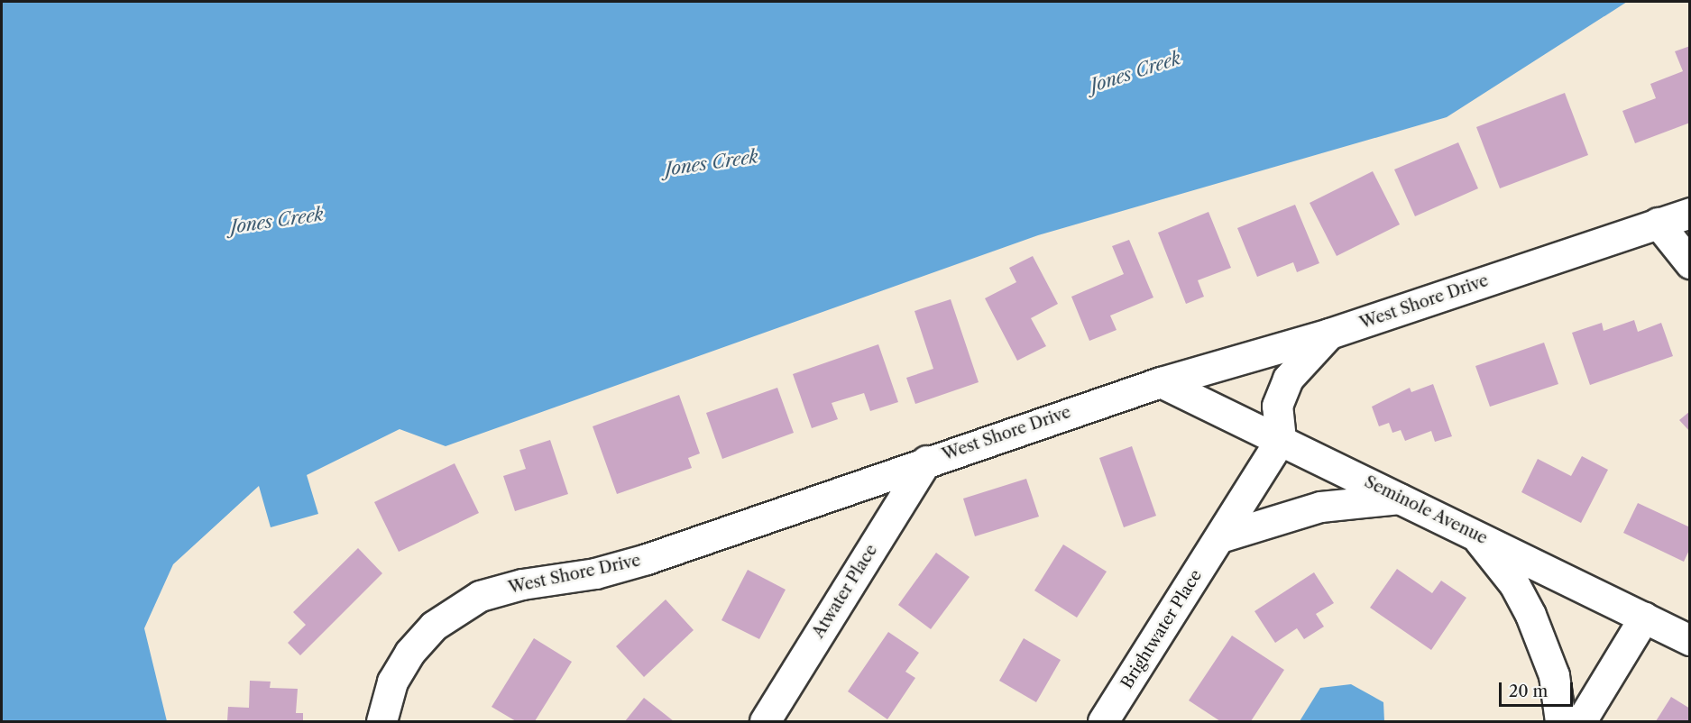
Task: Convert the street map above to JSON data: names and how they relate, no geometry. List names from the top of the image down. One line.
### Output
{"streets":{"street":["West Shore Drive","Seminole Avenue","Atwater Place","Brightwater Place"]},"crossings":[["West Shore Drive","Seminole Avenue"],["West Shore Drive","Atwater Place"],["Seminole Avenue","Brightwater Place"]],"water":["Jones Creek"],"scale_bar":"20 m"}
